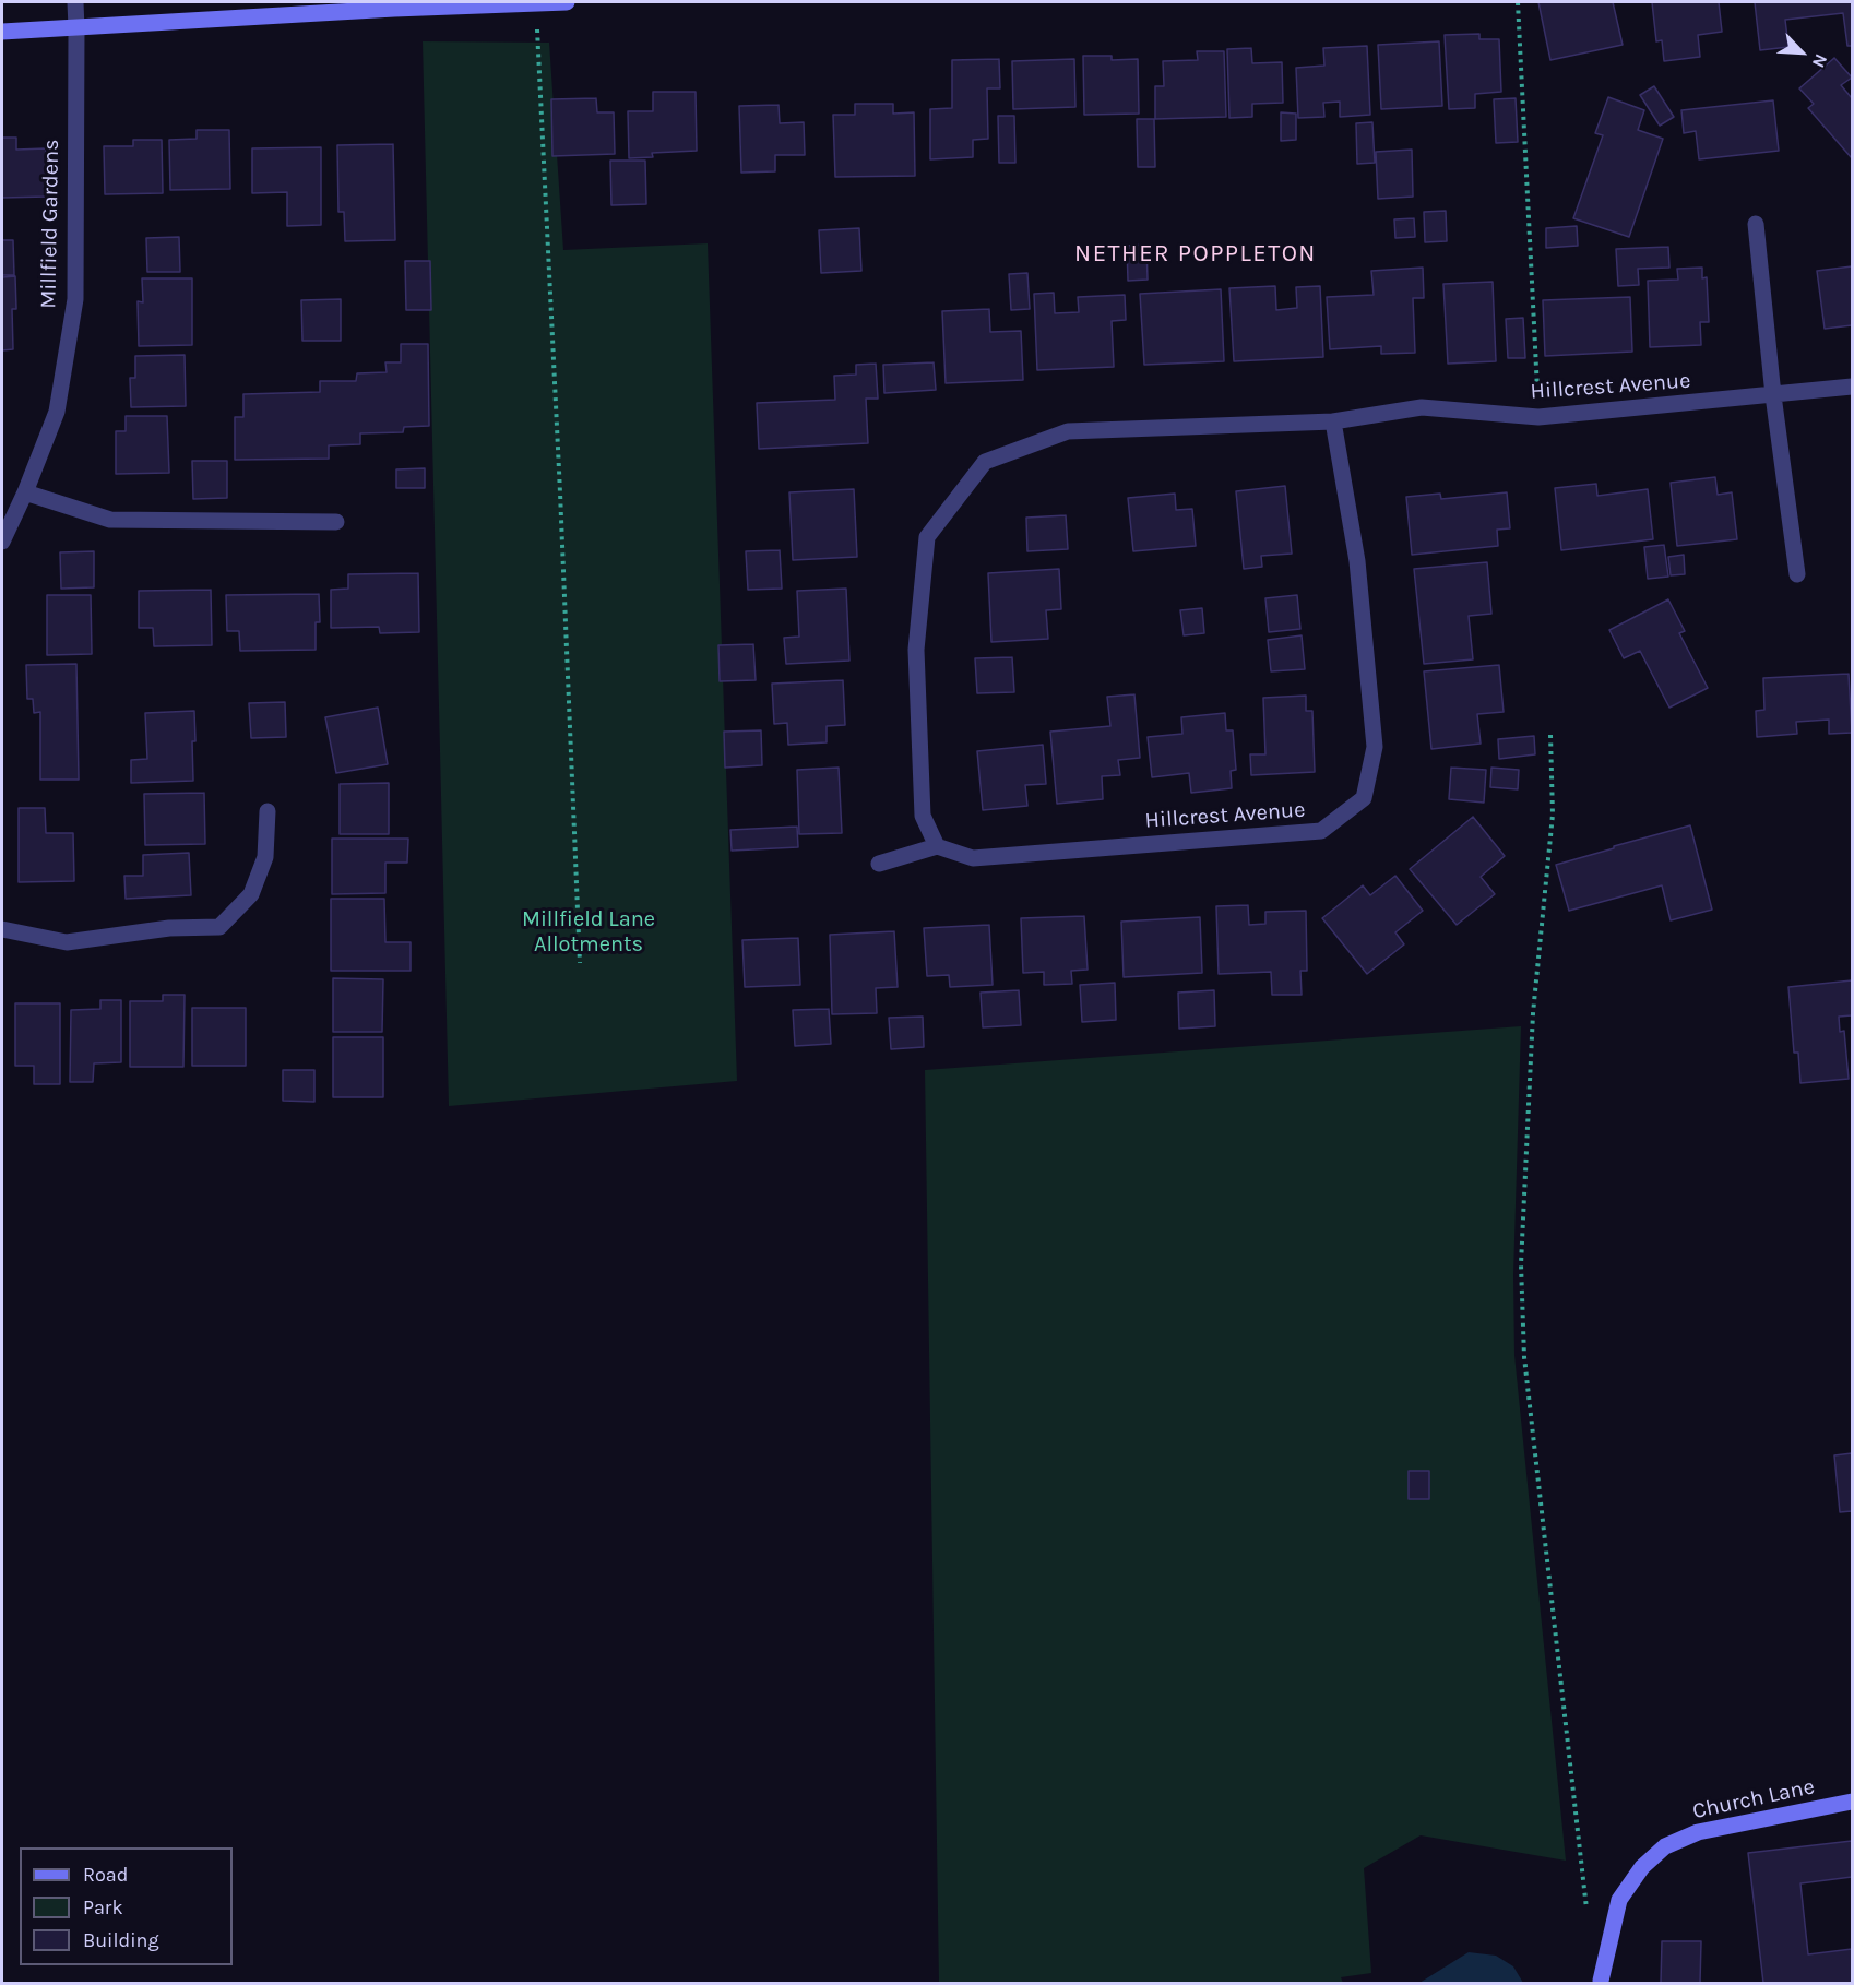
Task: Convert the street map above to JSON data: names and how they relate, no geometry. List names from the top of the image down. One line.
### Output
{"streets":{"street":["Millfield Gardens","Hillcrest Avenue","Church Lane"]},"districts":["NETHER POPPLETON"],"parks":["Millfield Lane Allotments"],"legend":["Road","Park","Building"],"north":"bottom right"}
